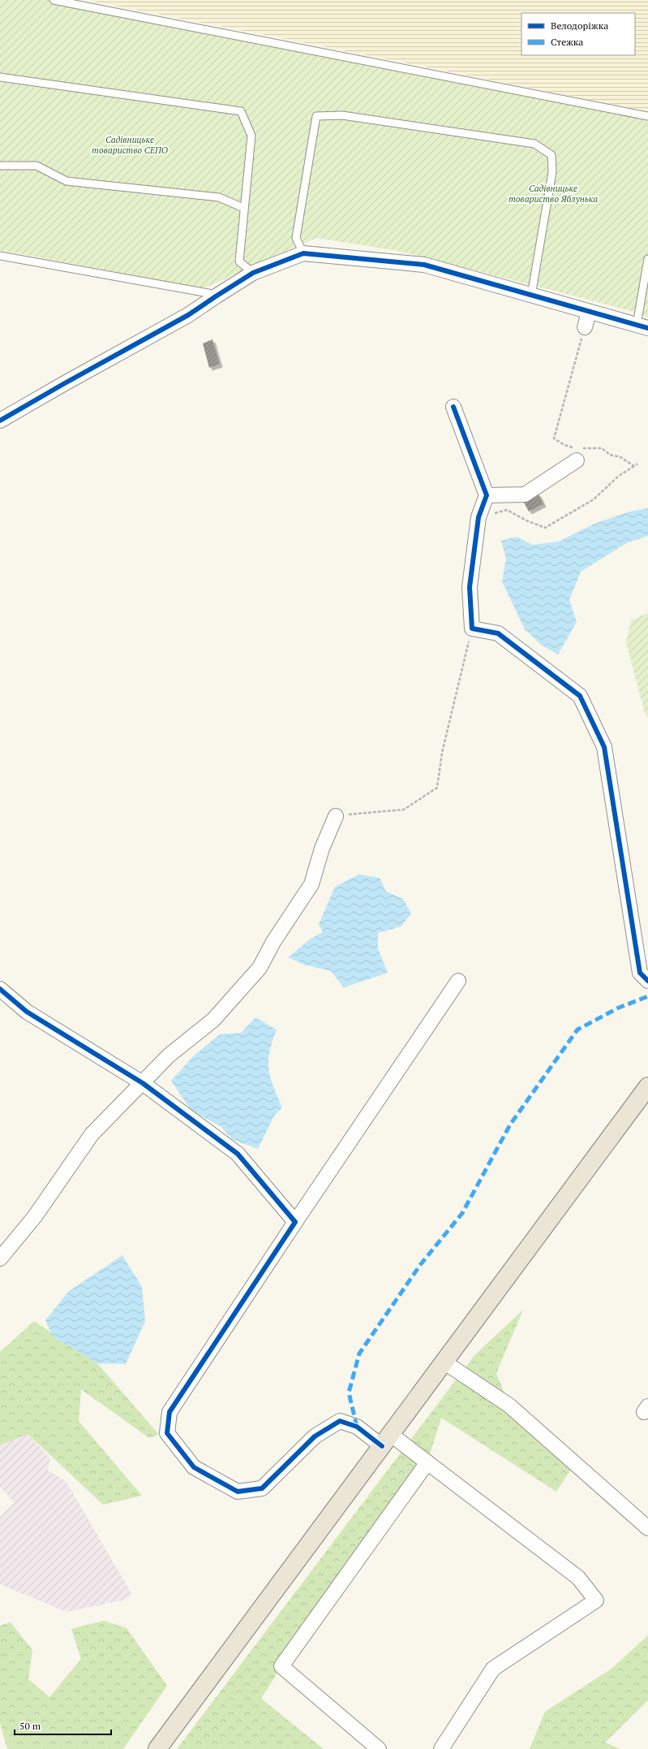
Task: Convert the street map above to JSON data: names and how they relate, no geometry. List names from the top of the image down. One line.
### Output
{"parks":["Садівницьке товариство СЕПО","Садівницьке товариство Яблунька"],"legend":["Велодоріжка","Стежка"],"scale_bar":"50 m"}
